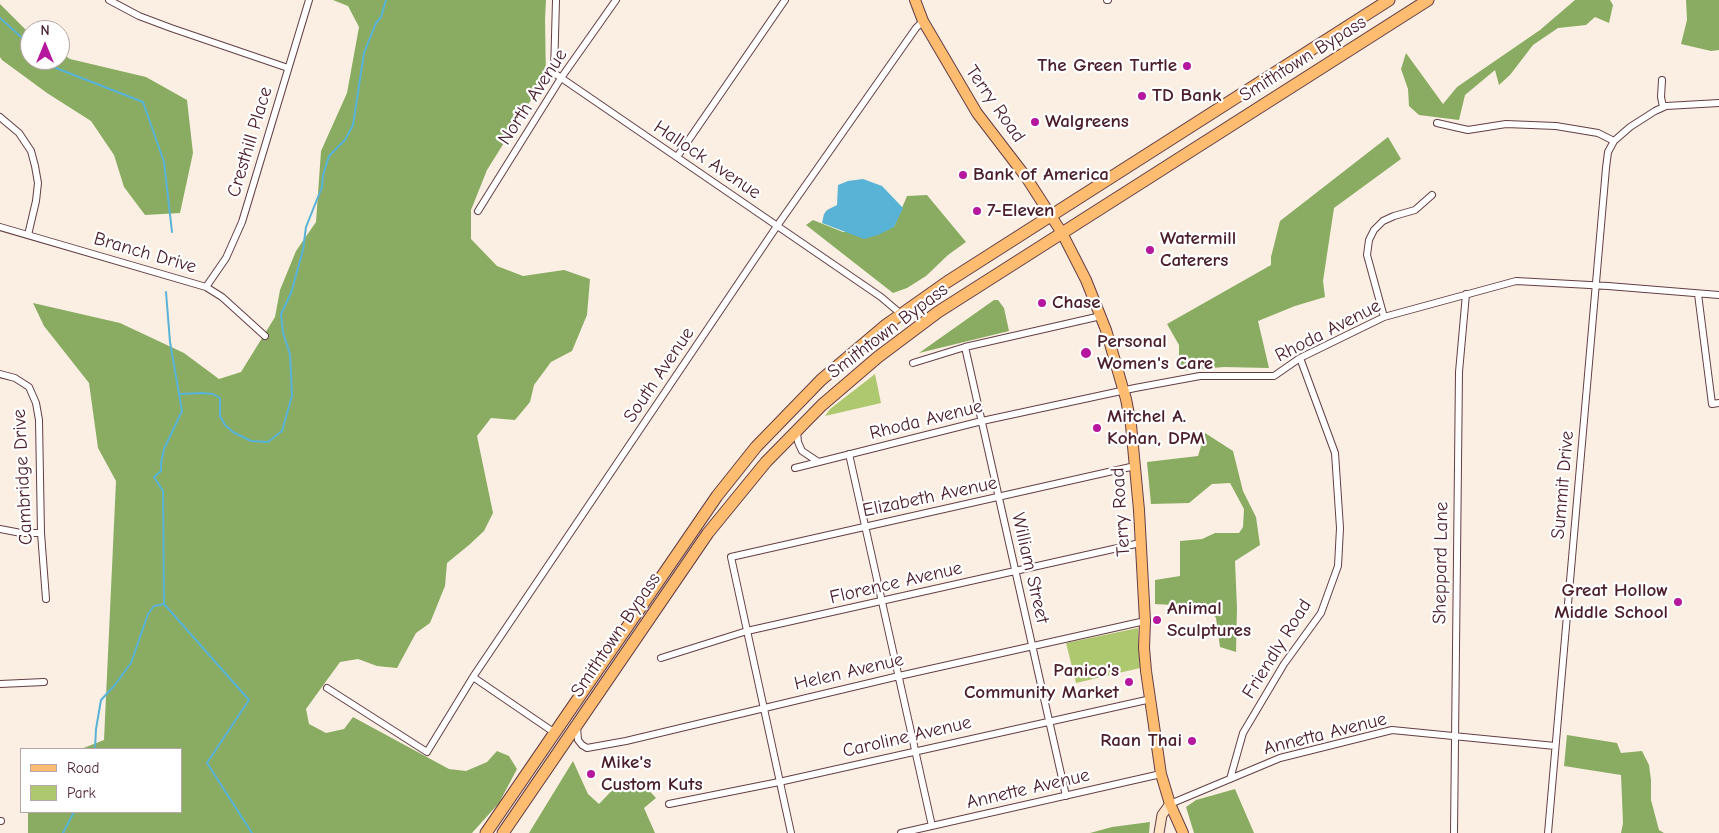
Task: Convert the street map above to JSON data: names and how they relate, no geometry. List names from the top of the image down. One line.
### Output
{"streets":{"highway":["Smithtown Bypass"],"main road":["Terry Road"],"street":["North Avenue","Cresthill Place","Hallock Avenue","Branch Drive","Rhoda Avenue","South Avenue","Cambridge Drive","Summit Drive","Elizabeth Avenue","Sheppard Lane","William Street","Florence Avenue","Friendly Road","Helen Avenue","Annetta Avenue","Caroline Avenue","Annette Avenue"]},"crossings":[["Smithtown Bypass","Terry Road"],["Smithtown Bypass","Hallock Avenue"],["Smithtown Bypass","Helen Avenue"],["North Avenue","Hallock Avenue"],["Terry Road","Rhoda Avenue"],["Terry Road","South Avenue"],["Terry Road","Elizabeth Avenue"],["Terry Road","Florence Avenue"],["Terry Road","Helen Avenue"],["Terry Road","Annetta Avenue"],["Terry Road","Caroline Avenue"],["Terry Road","Annette Avenue"],["Cresthill Place","Branch Drive"],["Hallock Avenue","South Avenue"],["Rhoda Avenue","Summit Drive"],["Rhoda Avenue","Sheppard Lane"],["Rhoda Avenue","William Street"],["Rhoda Avenue","Friendly Road"],["Summit Drive","Annetta Avenue"],["Elizabeth Avenue","William Street"],["Elizabeth Avenue","Florence Avenue"],["Sheppard Lane","Annetta Avenue"],["William Street","Florence Avenue"],["William Street","Helen Avenue"],["William Street","Caroline Avenue"],["William Street","Annette Avenue"],["Friendly Road","Annetta Avenue"]],"places":["The Green Turtle","TD Bank","Walgreens","Bank of America","7-Eleven","Watermill Caterers","Chase","Personal Women's Care","Mitchel A. Kohan, DPM","Great Hollow Middle School","Animal Sculptures","Panico's Community Market","Raan Thai","Mike's Custom Kuts"],"legend":["Road","Park"],"north":"top"}
